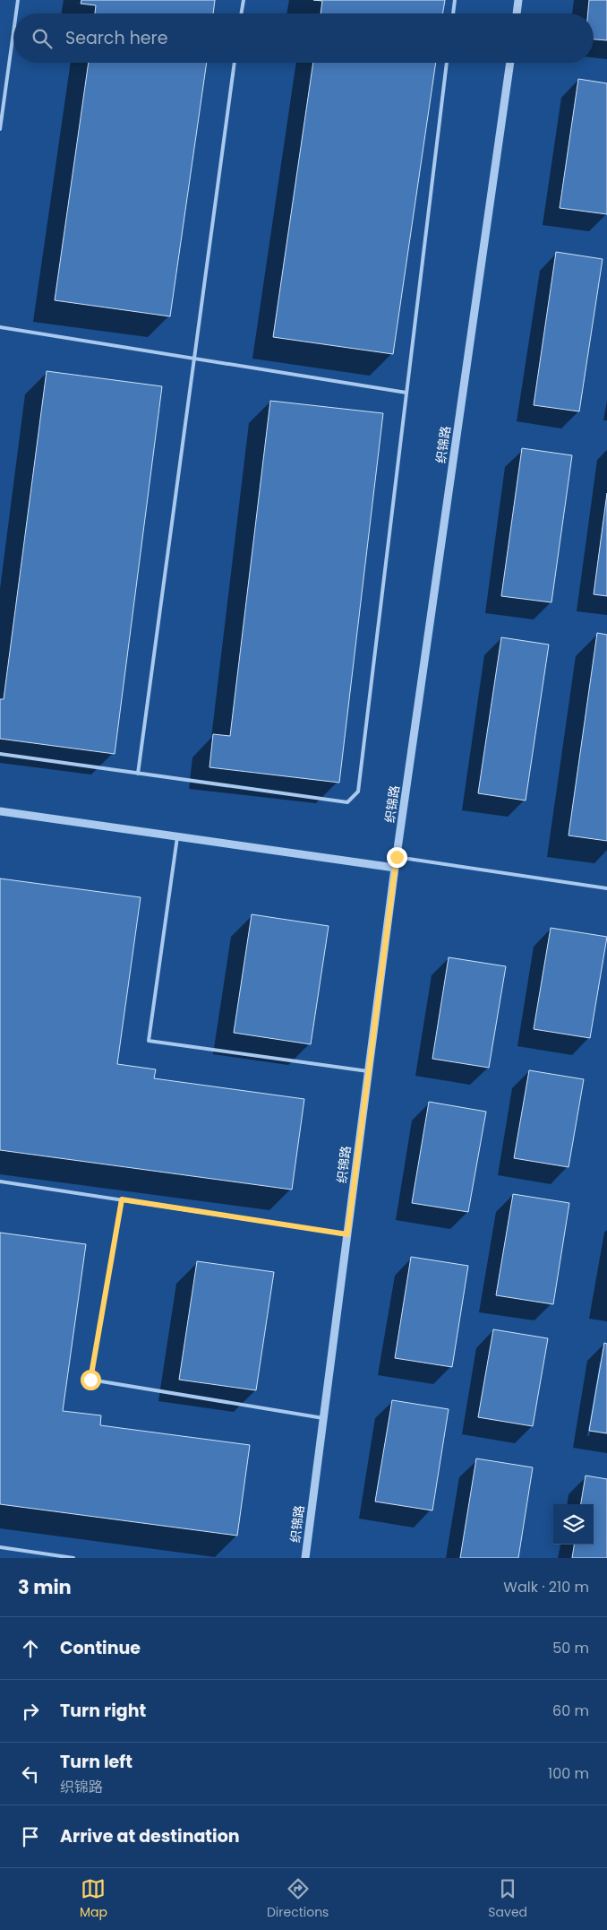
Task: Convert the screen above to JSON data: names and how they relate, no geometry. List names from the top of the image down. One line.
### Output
{"streets":{"street":["织锦路"]},"page":{"search":"Search here","heading":["3 min","Walk · 210 m"],"list":[["Continue","50 m"],["Turn right","60 m"],["Turn left","织锦路","100 m"],"Arrive at destination"],"nav":["Map","Directions","Saved"]}}
